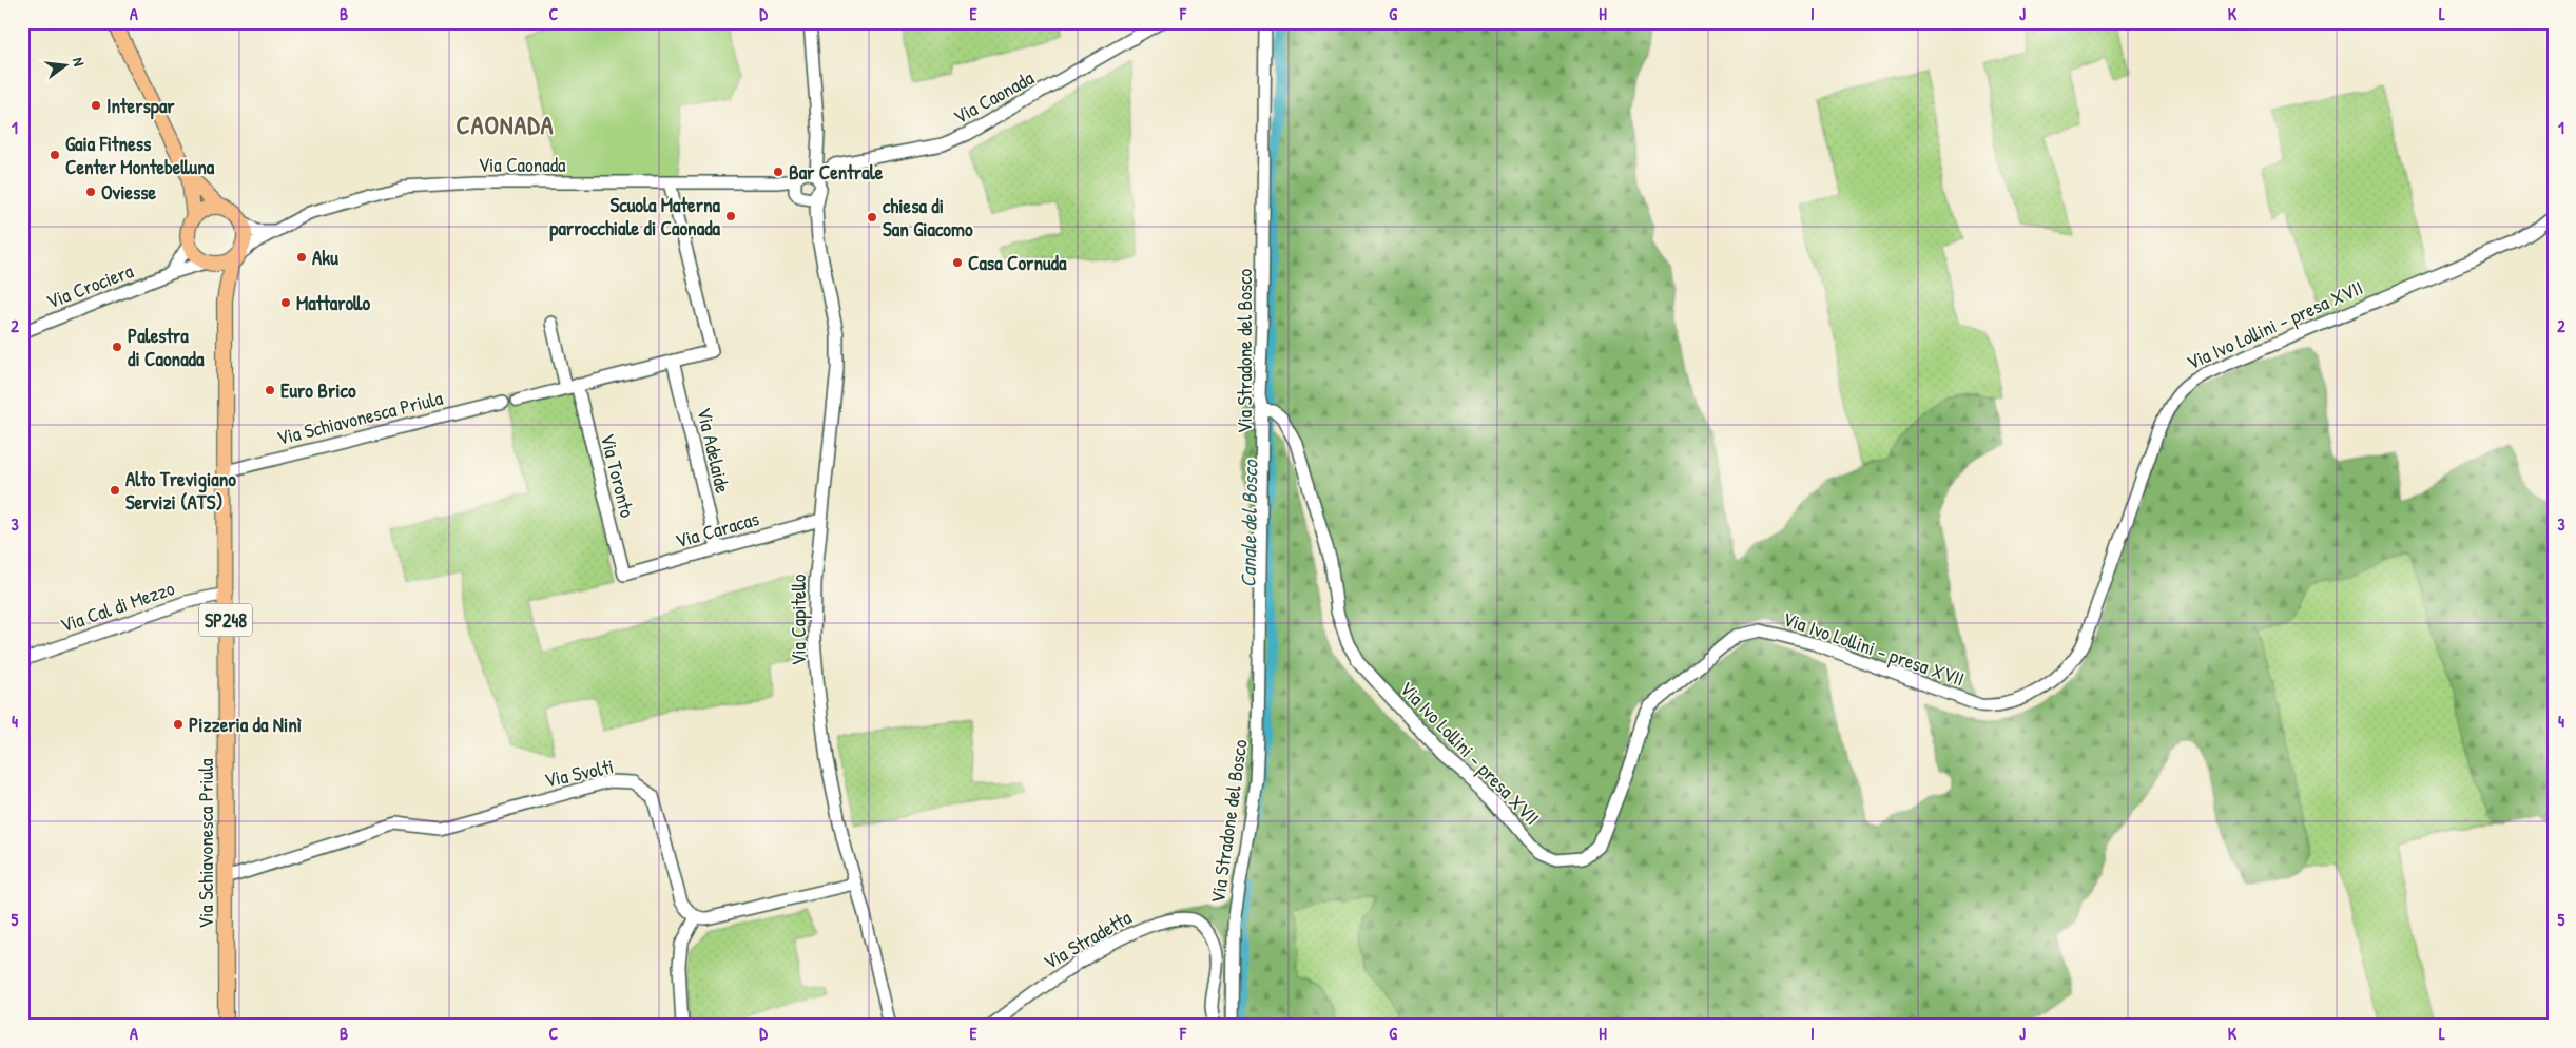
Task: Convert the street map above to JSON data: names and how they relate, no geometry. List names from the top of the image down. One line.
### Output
{"streets":{"main road":["Via Schiavonesca Priula","SP248"],"street":["Via Caonada","Via Crociera","Via Ivo Lollini - presa XVII","Via Stradone del Bosco","Via Adelaide","Via Toronto","Via Caracas","Via Cal di Mezzo","Via Capitello","Via Svolti","Via Stradetta"]},"crossings":[["Via Caonada","Via Crociera"],["Via Caonada","Via Schiavonesca Priula"],["Via Caonada","Via Capitello"],["Via Crociera","Via Schiavonesca Priula"],["Via Ivo Lollini - presa XVII","Via Stradone del Bosco"],["Via Schiavonesca Priula","Via Cal di Mezzo"],["Via Schiavonesca Priula","Via Svolti"],["Via Adelaide","Via Caracas"],["Via Toronto","Via Caracas"],["Via Caracas","Via Capitello"]],"districts":["CAONADA"],"water":["Canale del Bosco"],"places":["Interspar","Gaia Fitness Center Montebelluna","Bar Centrale","Oviesse","Scuola Materna parrocchiale di Caonada","chiesa di San Giacomo","Aku","Casa Cornuda","Mattarollo","Palestra di Caonada","Euro Brico","Alto Trevigiano Servizi (ATS)","Pizzeria da Ninì"],"north":"right","grid":{"columns":["A","B","C","D","E","F","G","H","I","J","K","L"],"rows":["1","2","3","4","5"]}}
